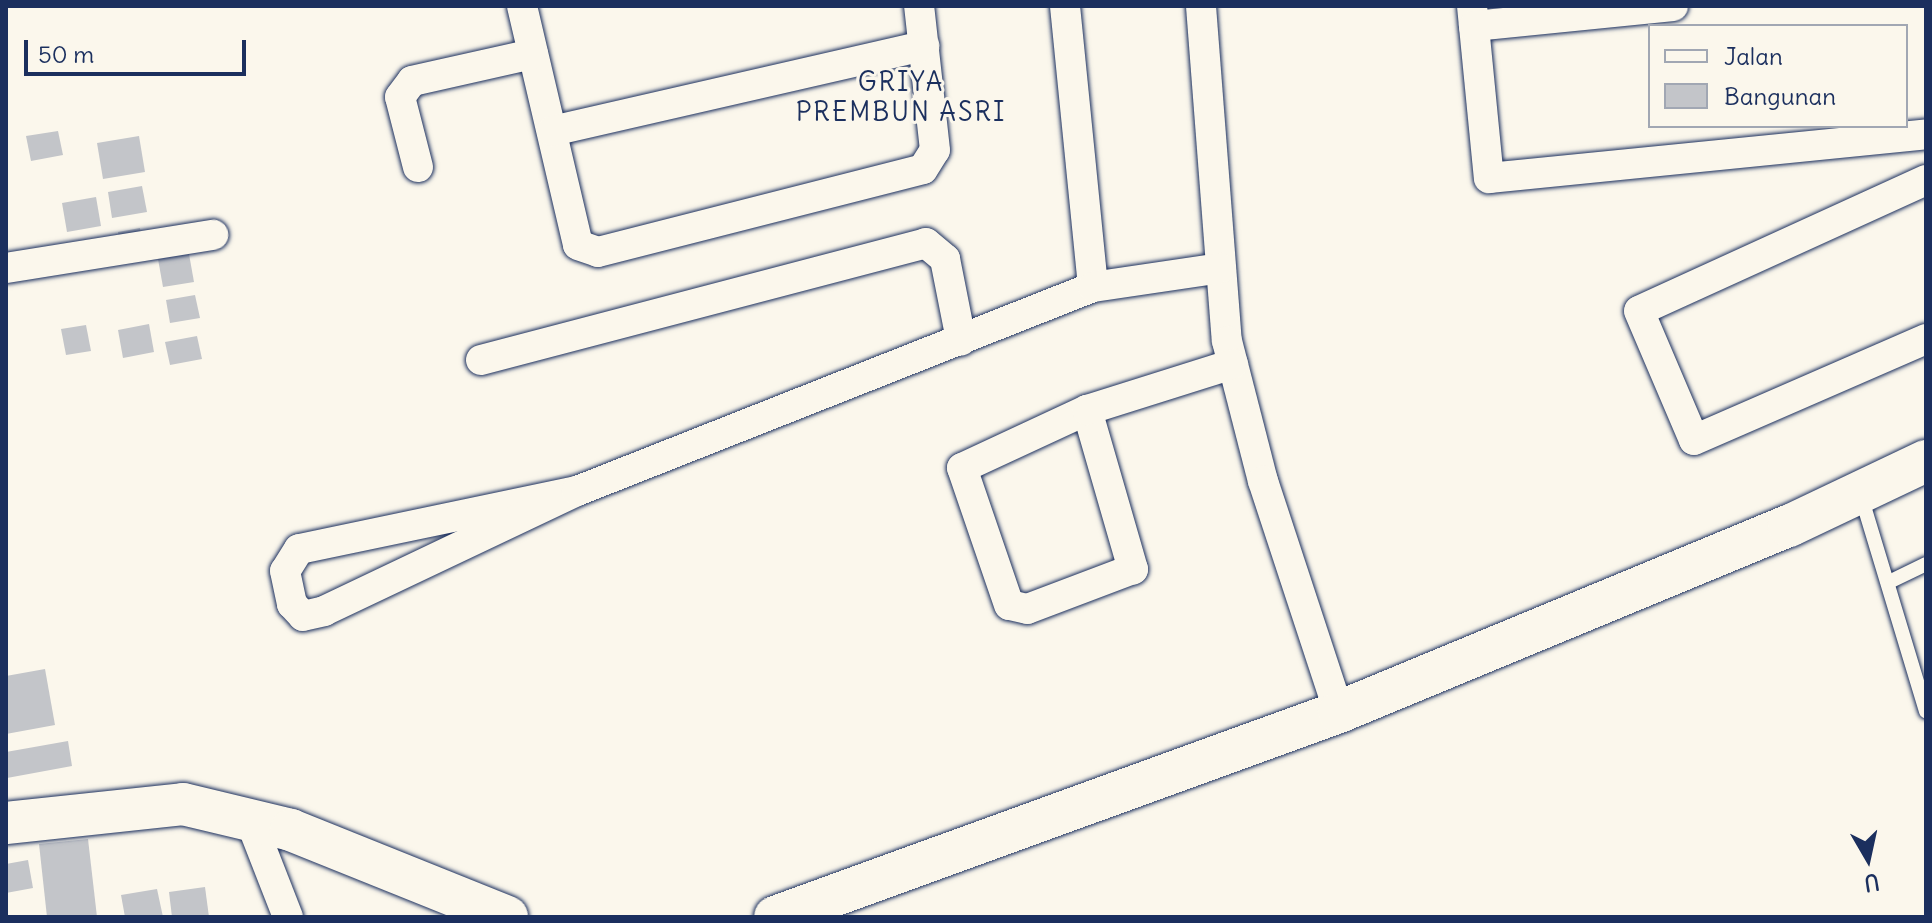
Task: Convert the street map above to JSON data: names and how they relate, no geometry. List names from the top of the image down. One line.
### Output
{"districts":["GRIYA PREMBUN ASRI"],"legend":["Jalan","Bangunan"],"scale_bar":"50 m","north":"bottom"}
